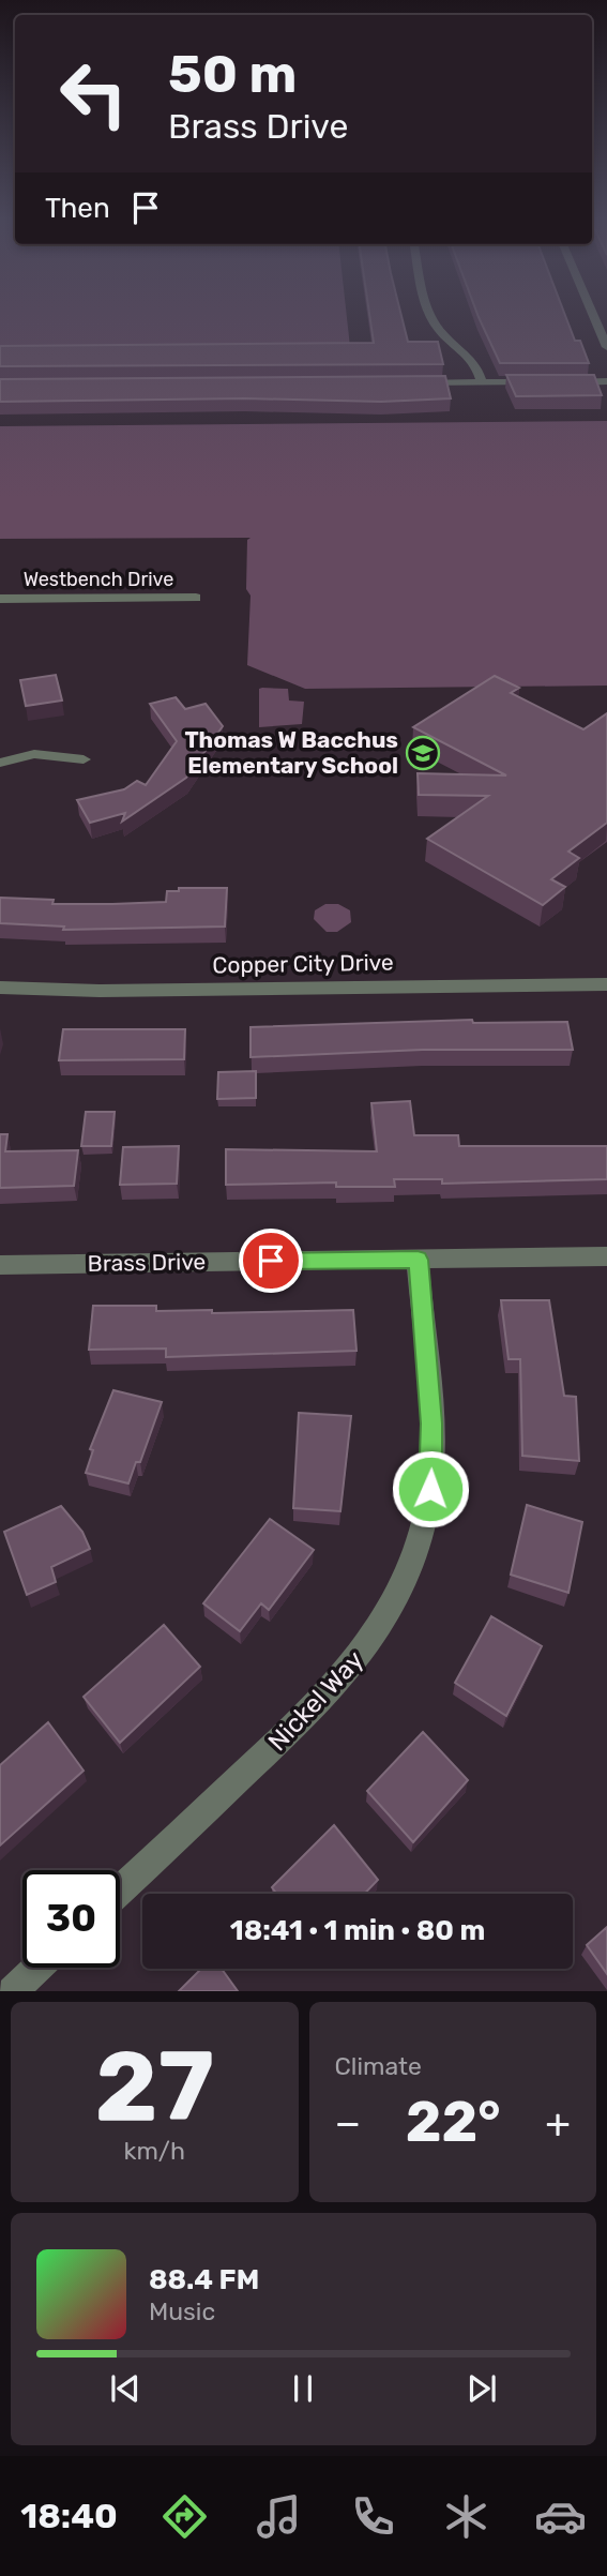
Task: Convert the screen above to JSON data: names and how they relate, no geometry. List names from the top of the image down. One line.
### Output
{"streets":{"street":["Westbench Drive","Copper City Drive","Brass Drive","Nickel Way"]},"crossings":[["Brass Drive","Nickel Way"]],"places":{"school or university":["Thomas W Bacchus Elementary School"]},"page":{"turn":["50 m","Brass Drive"],"then":"Then","limit":"30","trip":"18:41 · 1 min · 80 m","tile":[["27","km/h"],"Climate"],"heat":["−","22°","+"],"song":["88.4 FM","Music"],"tabs":"18:40"}}
